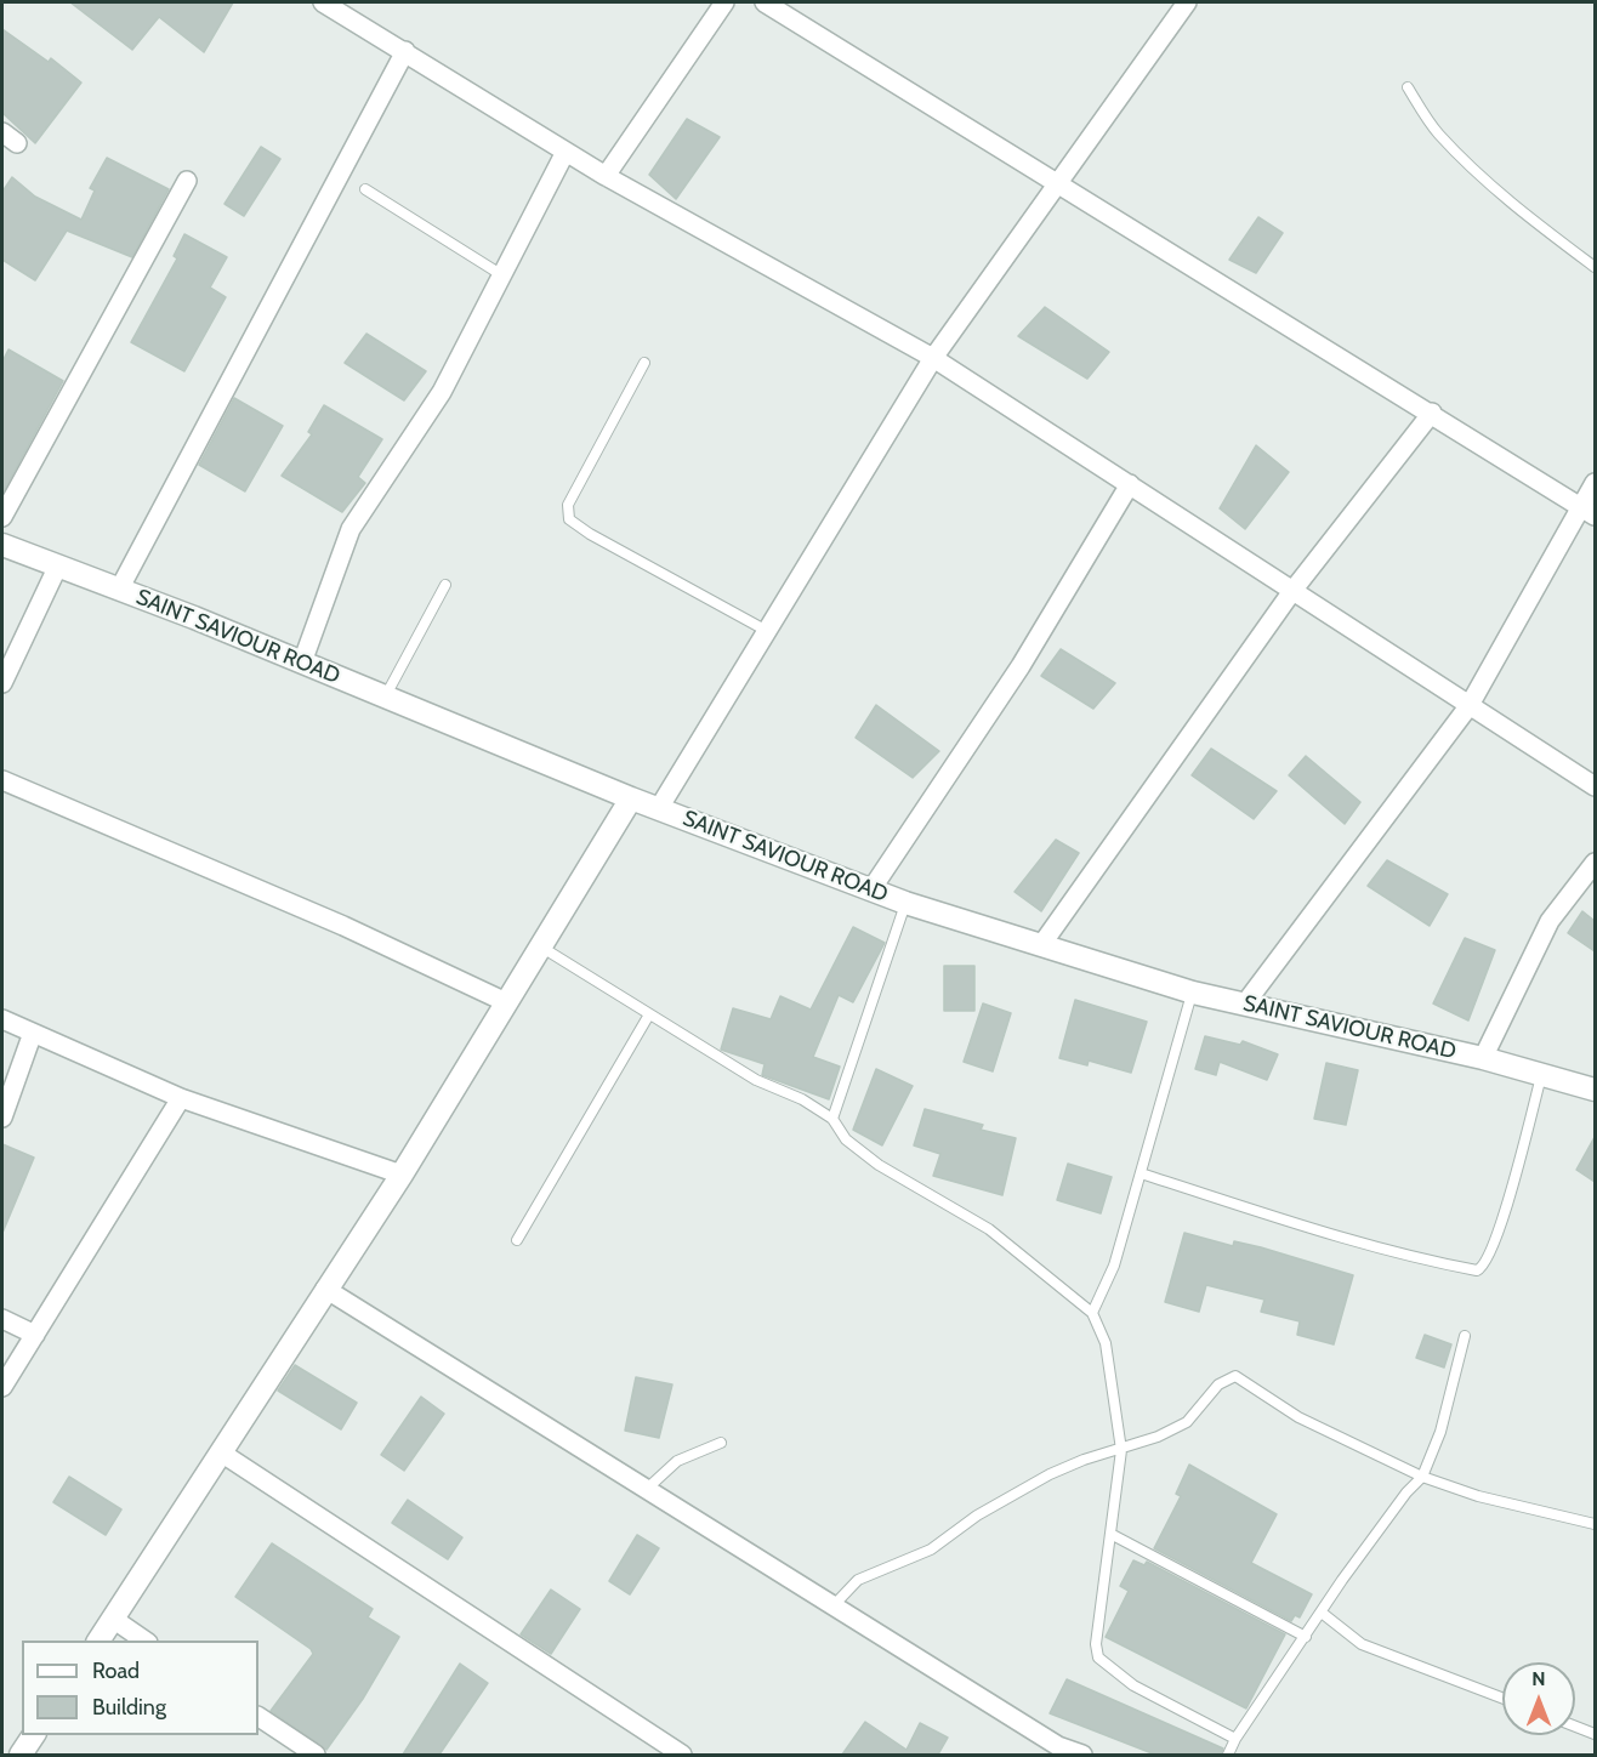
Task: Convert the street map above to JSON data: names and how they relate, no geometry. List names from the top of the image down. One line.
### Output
{"streets":{"street":["SAINT SAVIOUR ROAD"]},"legend":["Road","Building"],"north":"top"}
